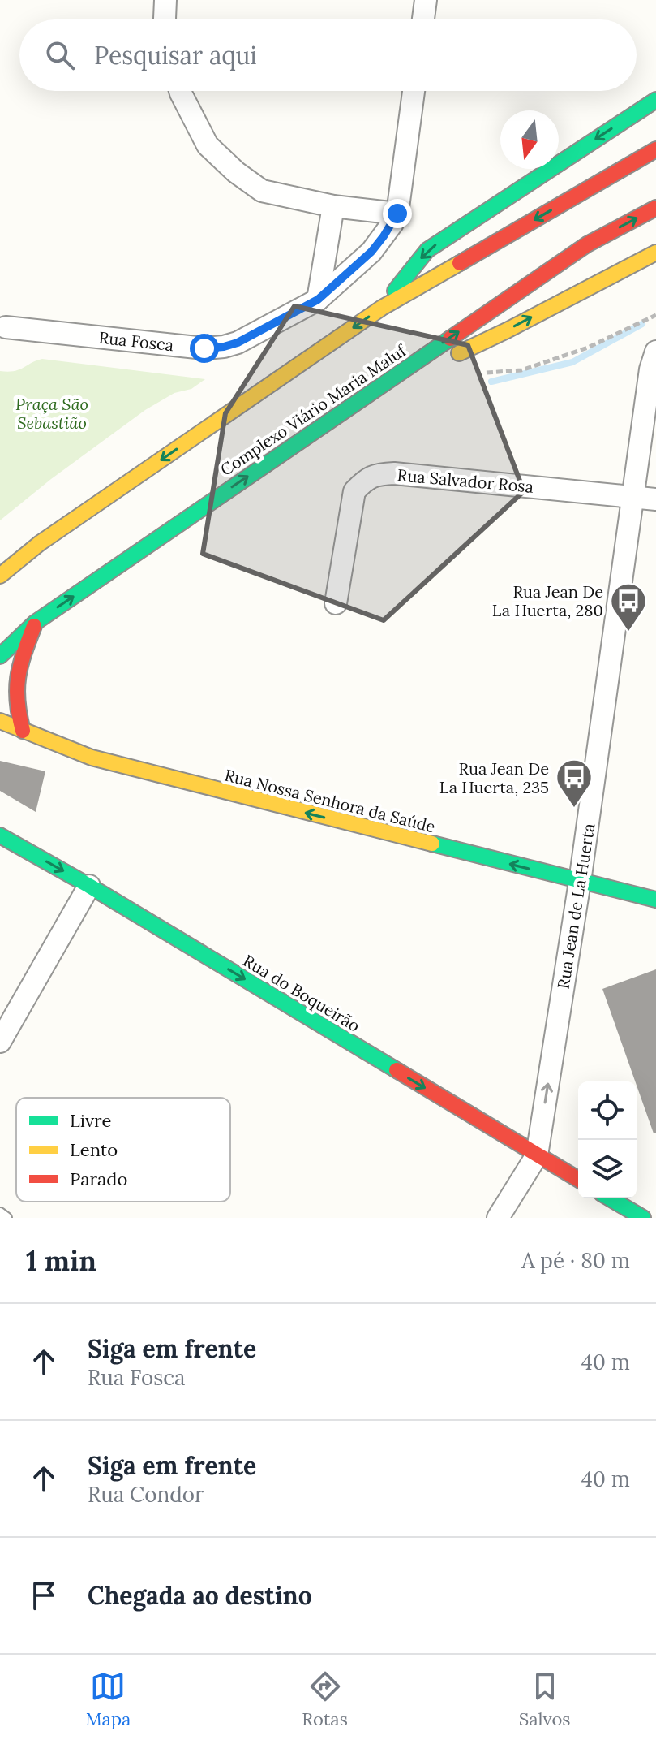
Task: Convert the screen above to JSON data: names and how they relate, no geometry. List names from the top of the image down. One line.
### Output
{"streets":{"main road":["Complexo Viário Maria Maluf","Rua Nossa Senhora da Saúde","Rua do Boqueirão"],"street":["Rua Fosca","Rua Salvador Rosa","Rua Jean de La Huerta"]},"crossings":[["Rua Salvador Rosa","Rua Jean de La Huerta"],["Rua Nossa Senhora da Saúde","Rua Jean de La Huerta"],["Rua Jean de La Huerta","Rua do Boqueirão"]],"one_way":["Rua Nossa Senhora da Saúde","Rua do Boqueirão"],"parks":["Praça São Sebastião"],"places":{"bus stop":["Rua Jean De La Huerta, 280","Rua Jean De La Huerta, 235"]},"legend":["Livre","Lento","Parado"],"north":"bottom","page":{"search":"Pesquisar aqui","heading":["1 min","A pé · 80 m"],"list":[["Siga em frente","Rua Fosca","40 m"],["Siga em frente","Rua Condor","40 m"],"Chegada ao destino"],"nav":["Mapa","Rotas","Salvos"]}}
